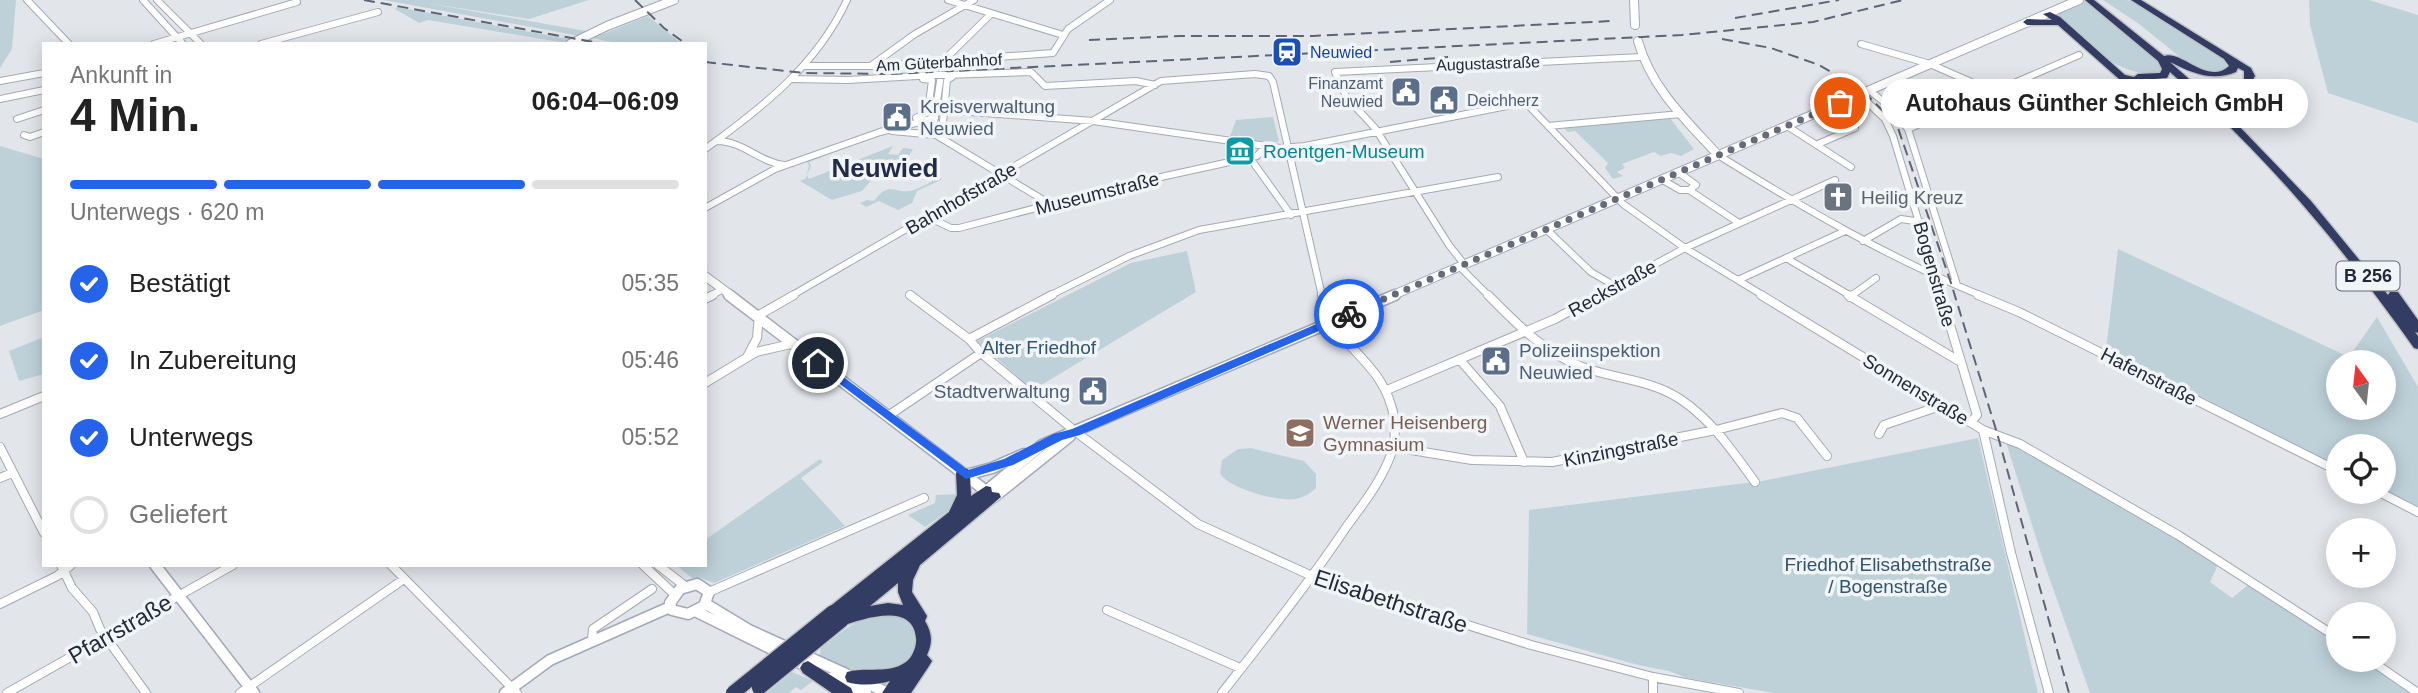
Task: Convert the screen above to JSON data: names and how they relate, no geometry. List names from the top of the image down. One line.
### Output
{"streets":{"highway":["B 256"],"street":["Am Güterbahnhof","Augustastraße","Museumstraße","Bahnhofstraße","Bogenstraße","Reckstraße","Hafenstraße","Sonnenstraße","Kinzingstraße","Elisabethstraße","Pfarrstraße"]},"crossings":[["Augustastraße","Sonnenstraße"],["Museumstraße","Bahnhofstraße"],["Bogenstraße","Hafenstraße"],["Bogenstraße","Sonnenstraße"],["Reckstraße","Hafenstraße"],["Reckstraße","Sonnenstraße"]],"districts":["Neuwied"],"parks":["Alter Friedhof","Friedhof Elisabethstraße / Bogenstraße"],"places":{"station":["Neuwied"],"public building":["Finanzamt Neuwied","Deichherz","Kreisverwaltung Neuwied","Polizeiinspektion Neuwied","Stadtverwaltung"],"other":["Autohaus Günther Schleich GmbH"],"museum":["Roentgen-Museum"],"church":["Heilig Kreuz"],"school or university":["Werner Heisenberg Gymnasium"]},"north":"top","page":{"heading":["4 Min.","Ankunft in","06:04–06:09"],"bubble":"Autohaus Günther Schleich GmbH","bar":"Unterwegs · 620 m","list":[["Bestätigt","05:35"],["In Zubereitung","05:46"],["Unterwegs","05:52"],"Geliefert"],"map_buttons":["+","−"]}}
